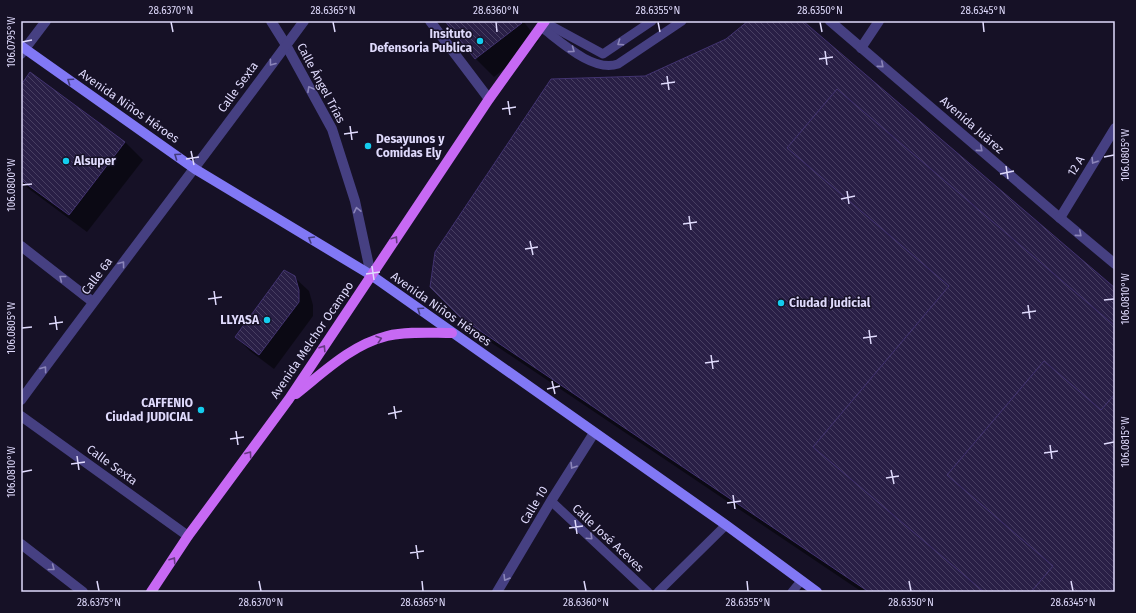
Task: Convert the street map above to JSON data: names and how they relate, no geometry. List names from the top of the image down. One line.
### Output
{"streets":{"main road":["Avenida Niños Héroes","Avenida Melchor Ocampo"],"street":["Calle Ángel Trías","Calle Sexta","Avenida Juárez","12 A","Calle 6a","Calle 10"],"lane":["Calle José Aceves"]},"crossings":[["Calle Ángel Trías","Calle Sexta"],["Calle Ángel Trías","Avenida Niños Héroes"],["Calle Ángel Trías","Avenida Melchor Ocampo"],["Calle Sexta","Avenida Niños Héroes"],["Calle Sexta","Calle 6a"],["Calle Sexta","Avenida Melchor Ocampo"],["Avenida Niños Héroes","Calle 6a"],["Avenida Niños Héroes","Avenida Melchor Ocampo"],["Avenida Niños Héroes","Calle 10"],["Avenida Juárez","12 A"],["Calle 10","Calle José Aceves"]],"one_way":["Calle Ángel Trías","Calle Sexta","Avenida Niños Héroes","Avenida Juárez","12 A","Calle 6a","Avenida Melchor Ocampo","Calle 10","Calle José Aceves"],"places":["Insituto Defensoria Publica","Desayunos y Comidas Ely","Alsuper","Ciudad Judicial","LLYASA","CAFFENIO Ciudad JUDICIAL"],"coordinates":["28.6370°N","28.6365°N","28.6360°N","28.6355°N","28.6350°N","28.6345°N","106.0795°W","106.0805°W","106.0800°W","106.0810°W","106.0815°W","28.6375°N"]}
